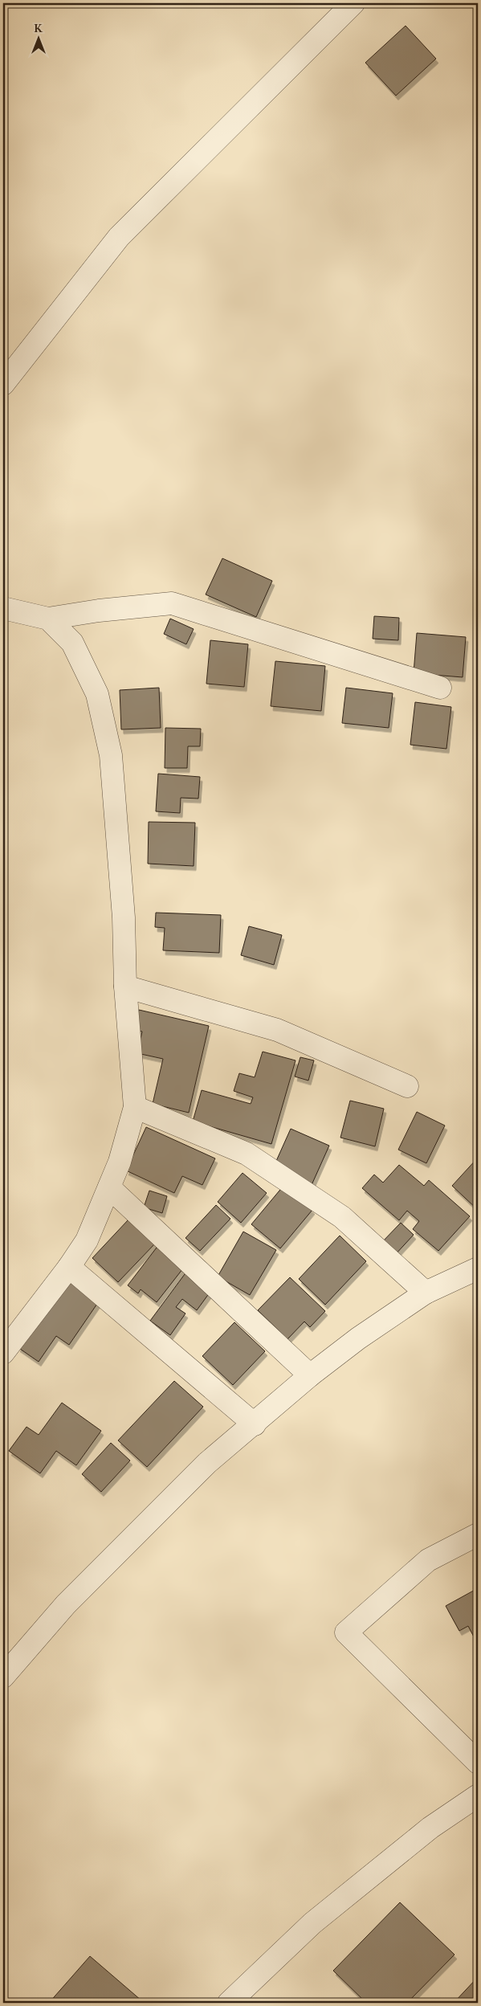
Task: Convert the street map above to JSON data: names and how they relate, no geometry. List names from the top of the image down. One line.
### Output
{"north":"top"}
